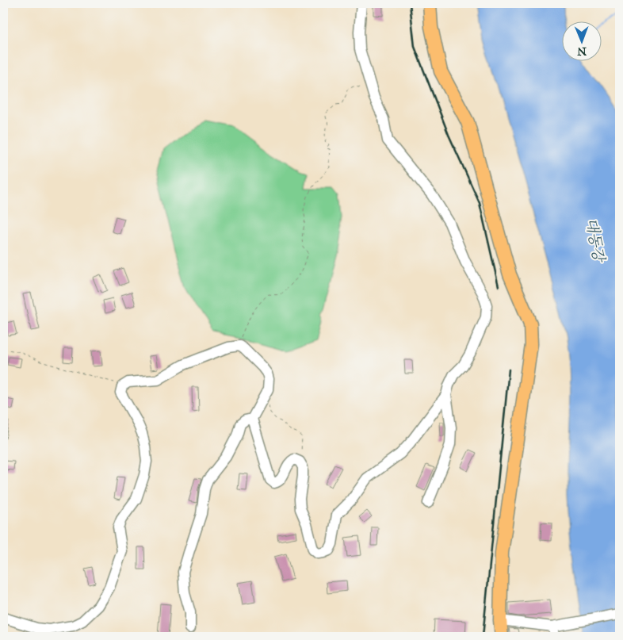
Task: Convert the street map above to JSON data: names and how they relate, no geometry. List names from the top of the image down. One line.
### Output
{"water":["대동강"],"north":"bottom"}
